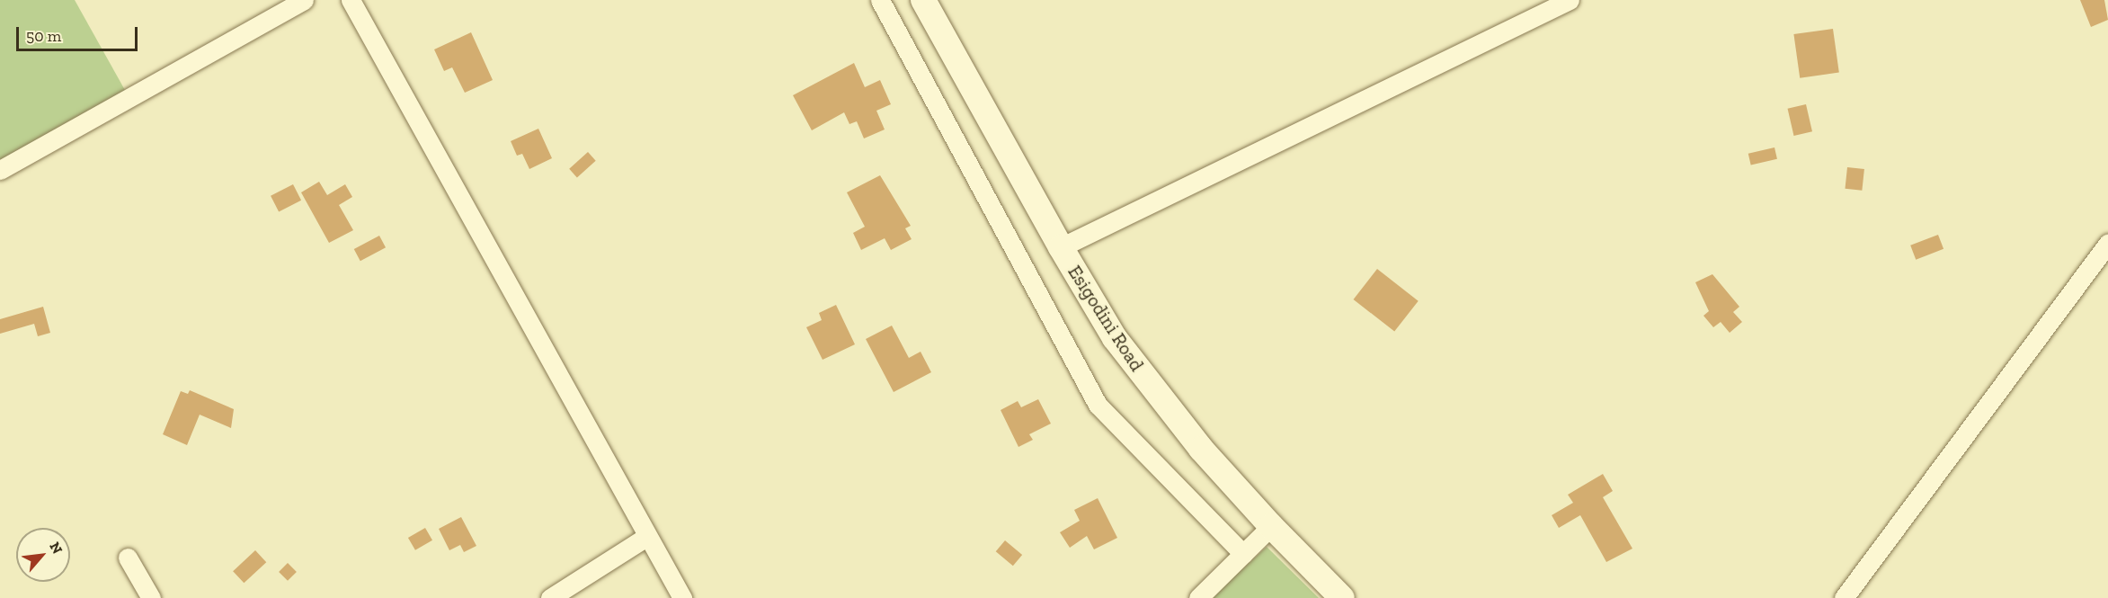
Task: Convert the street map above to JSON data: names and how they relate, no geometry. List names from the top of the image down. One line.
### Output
{"streets":{"main road":["Esigodini Road"]},"scale_bar":"50 m","north":"top right"}
